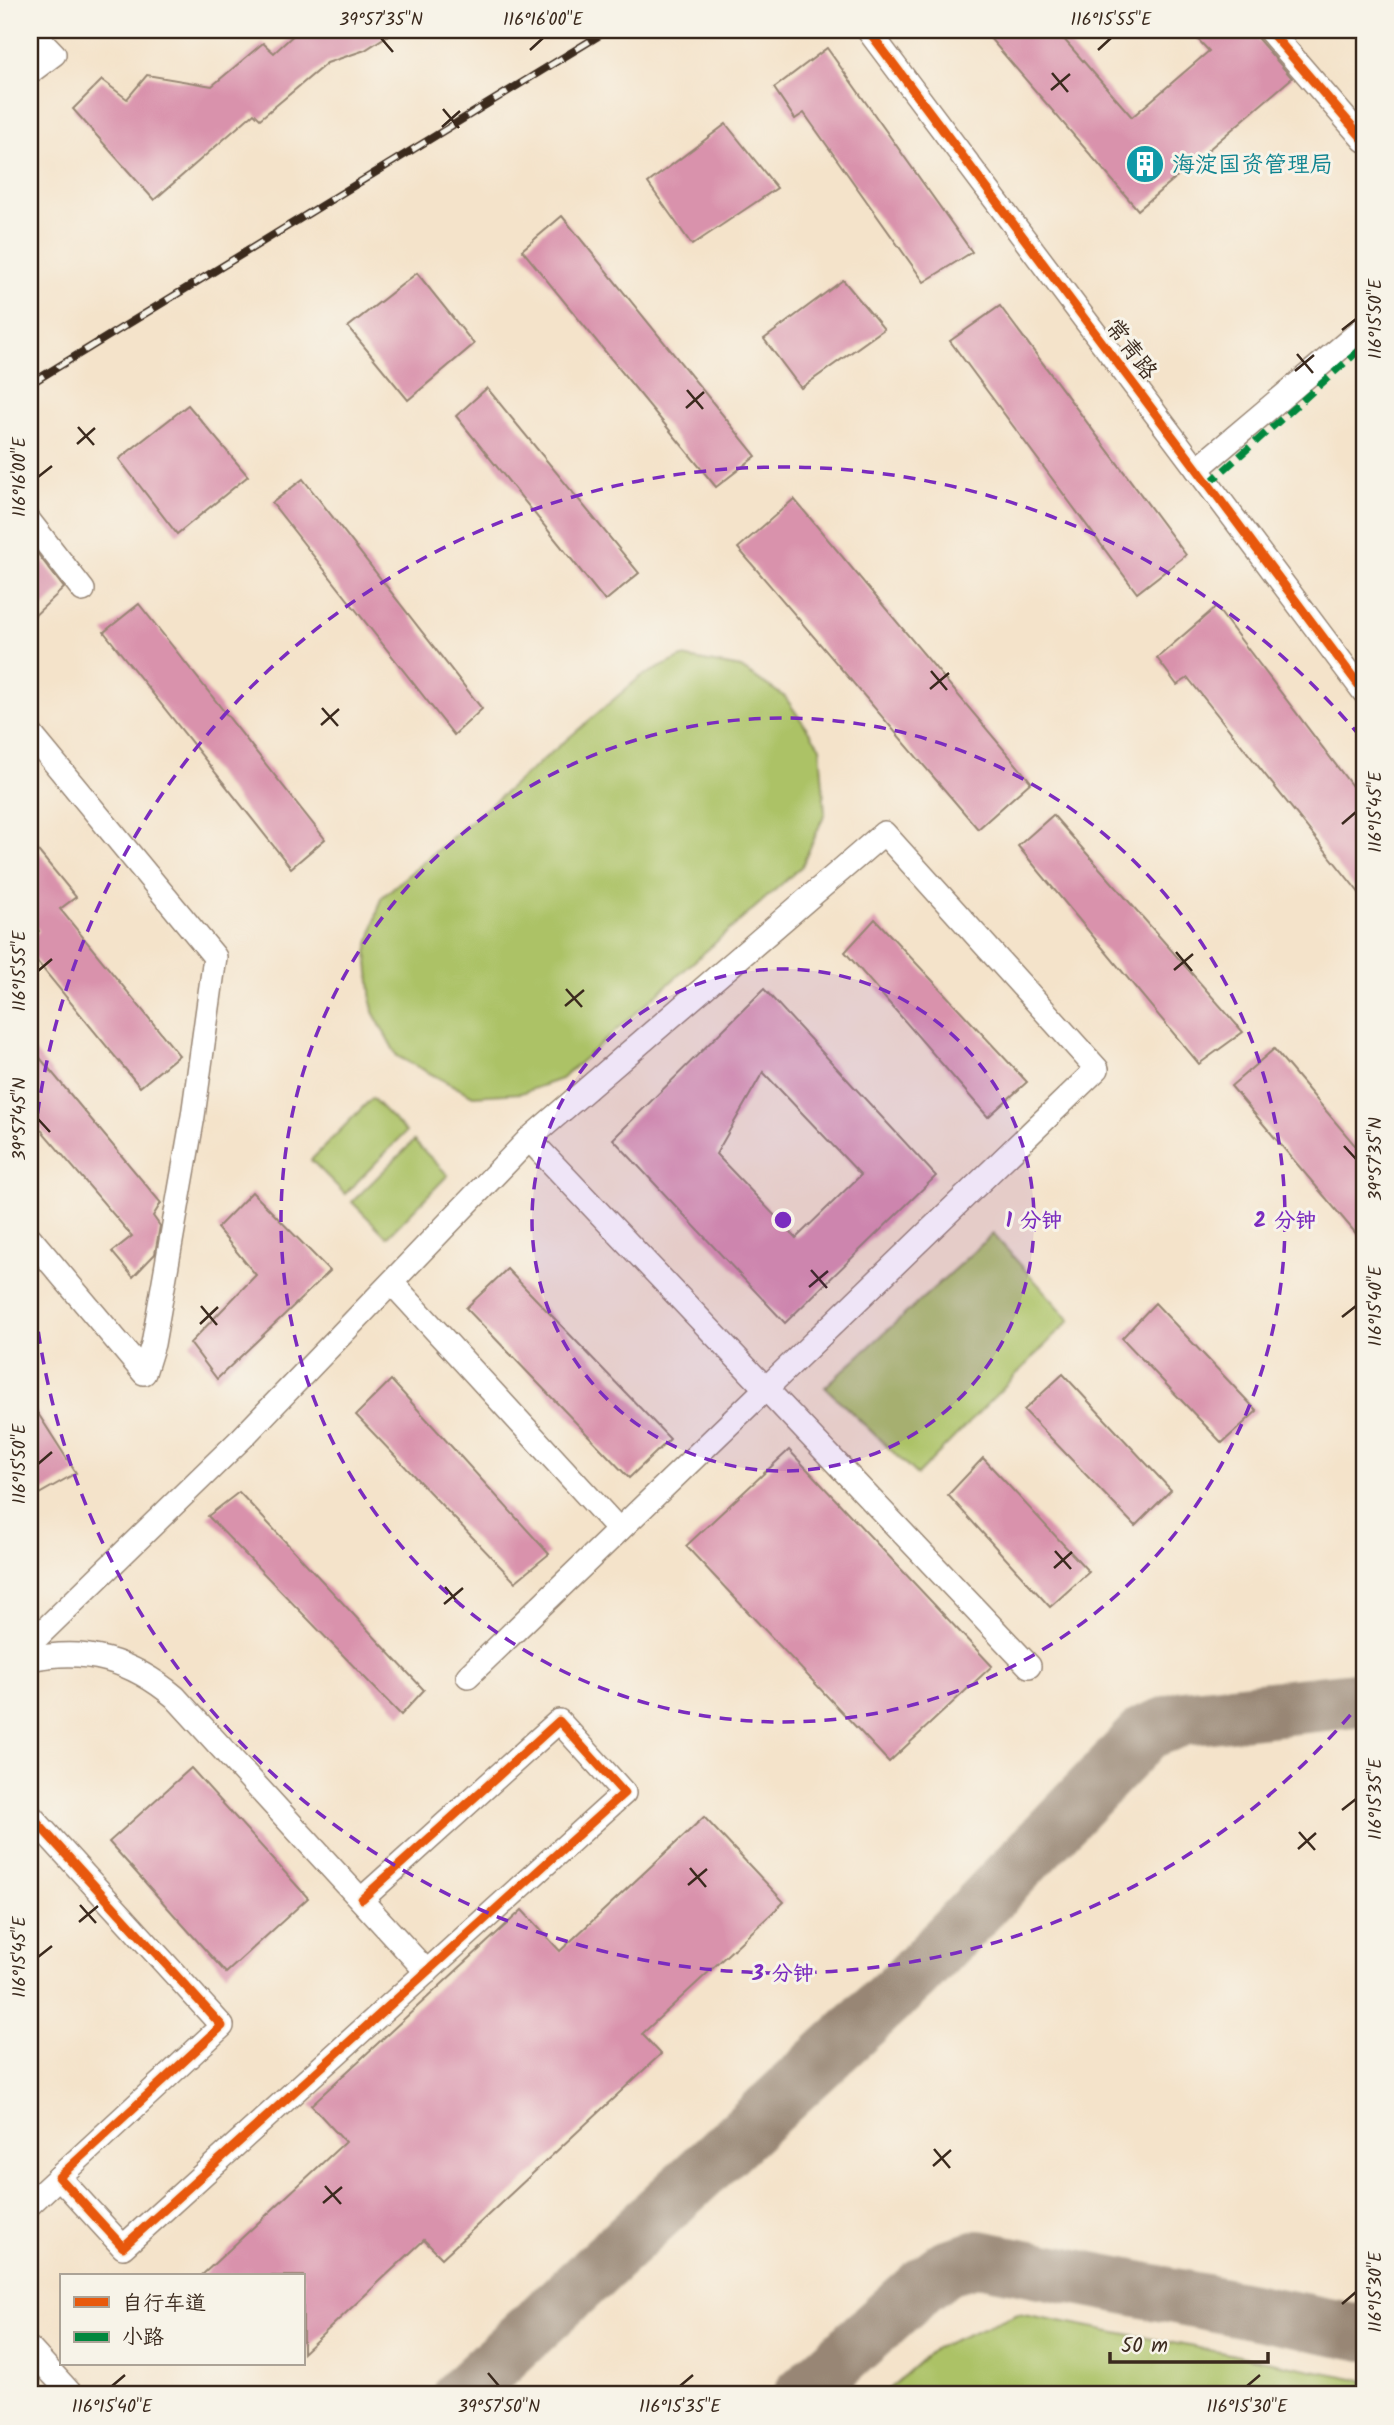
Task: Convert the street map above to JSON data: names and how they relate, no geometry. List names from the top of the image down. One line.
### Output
{"streets":{"street":["常青路"]},"places":{"building":["海淀国资管理局"]},"legend":["自行车道","小路"],"scale_bar":"50 m","coordinates":["39°57'35\"N","116°16'00\"E","116°15'55\"E","116°15'50\"E","116°15'45\"E","39°57'45\"N","116°15'40\"E","116°15'35\"E","116°15'30\"E","39°57'50\"N"],"rings":["1 分钟","2 分钟","3 分钟"]}
